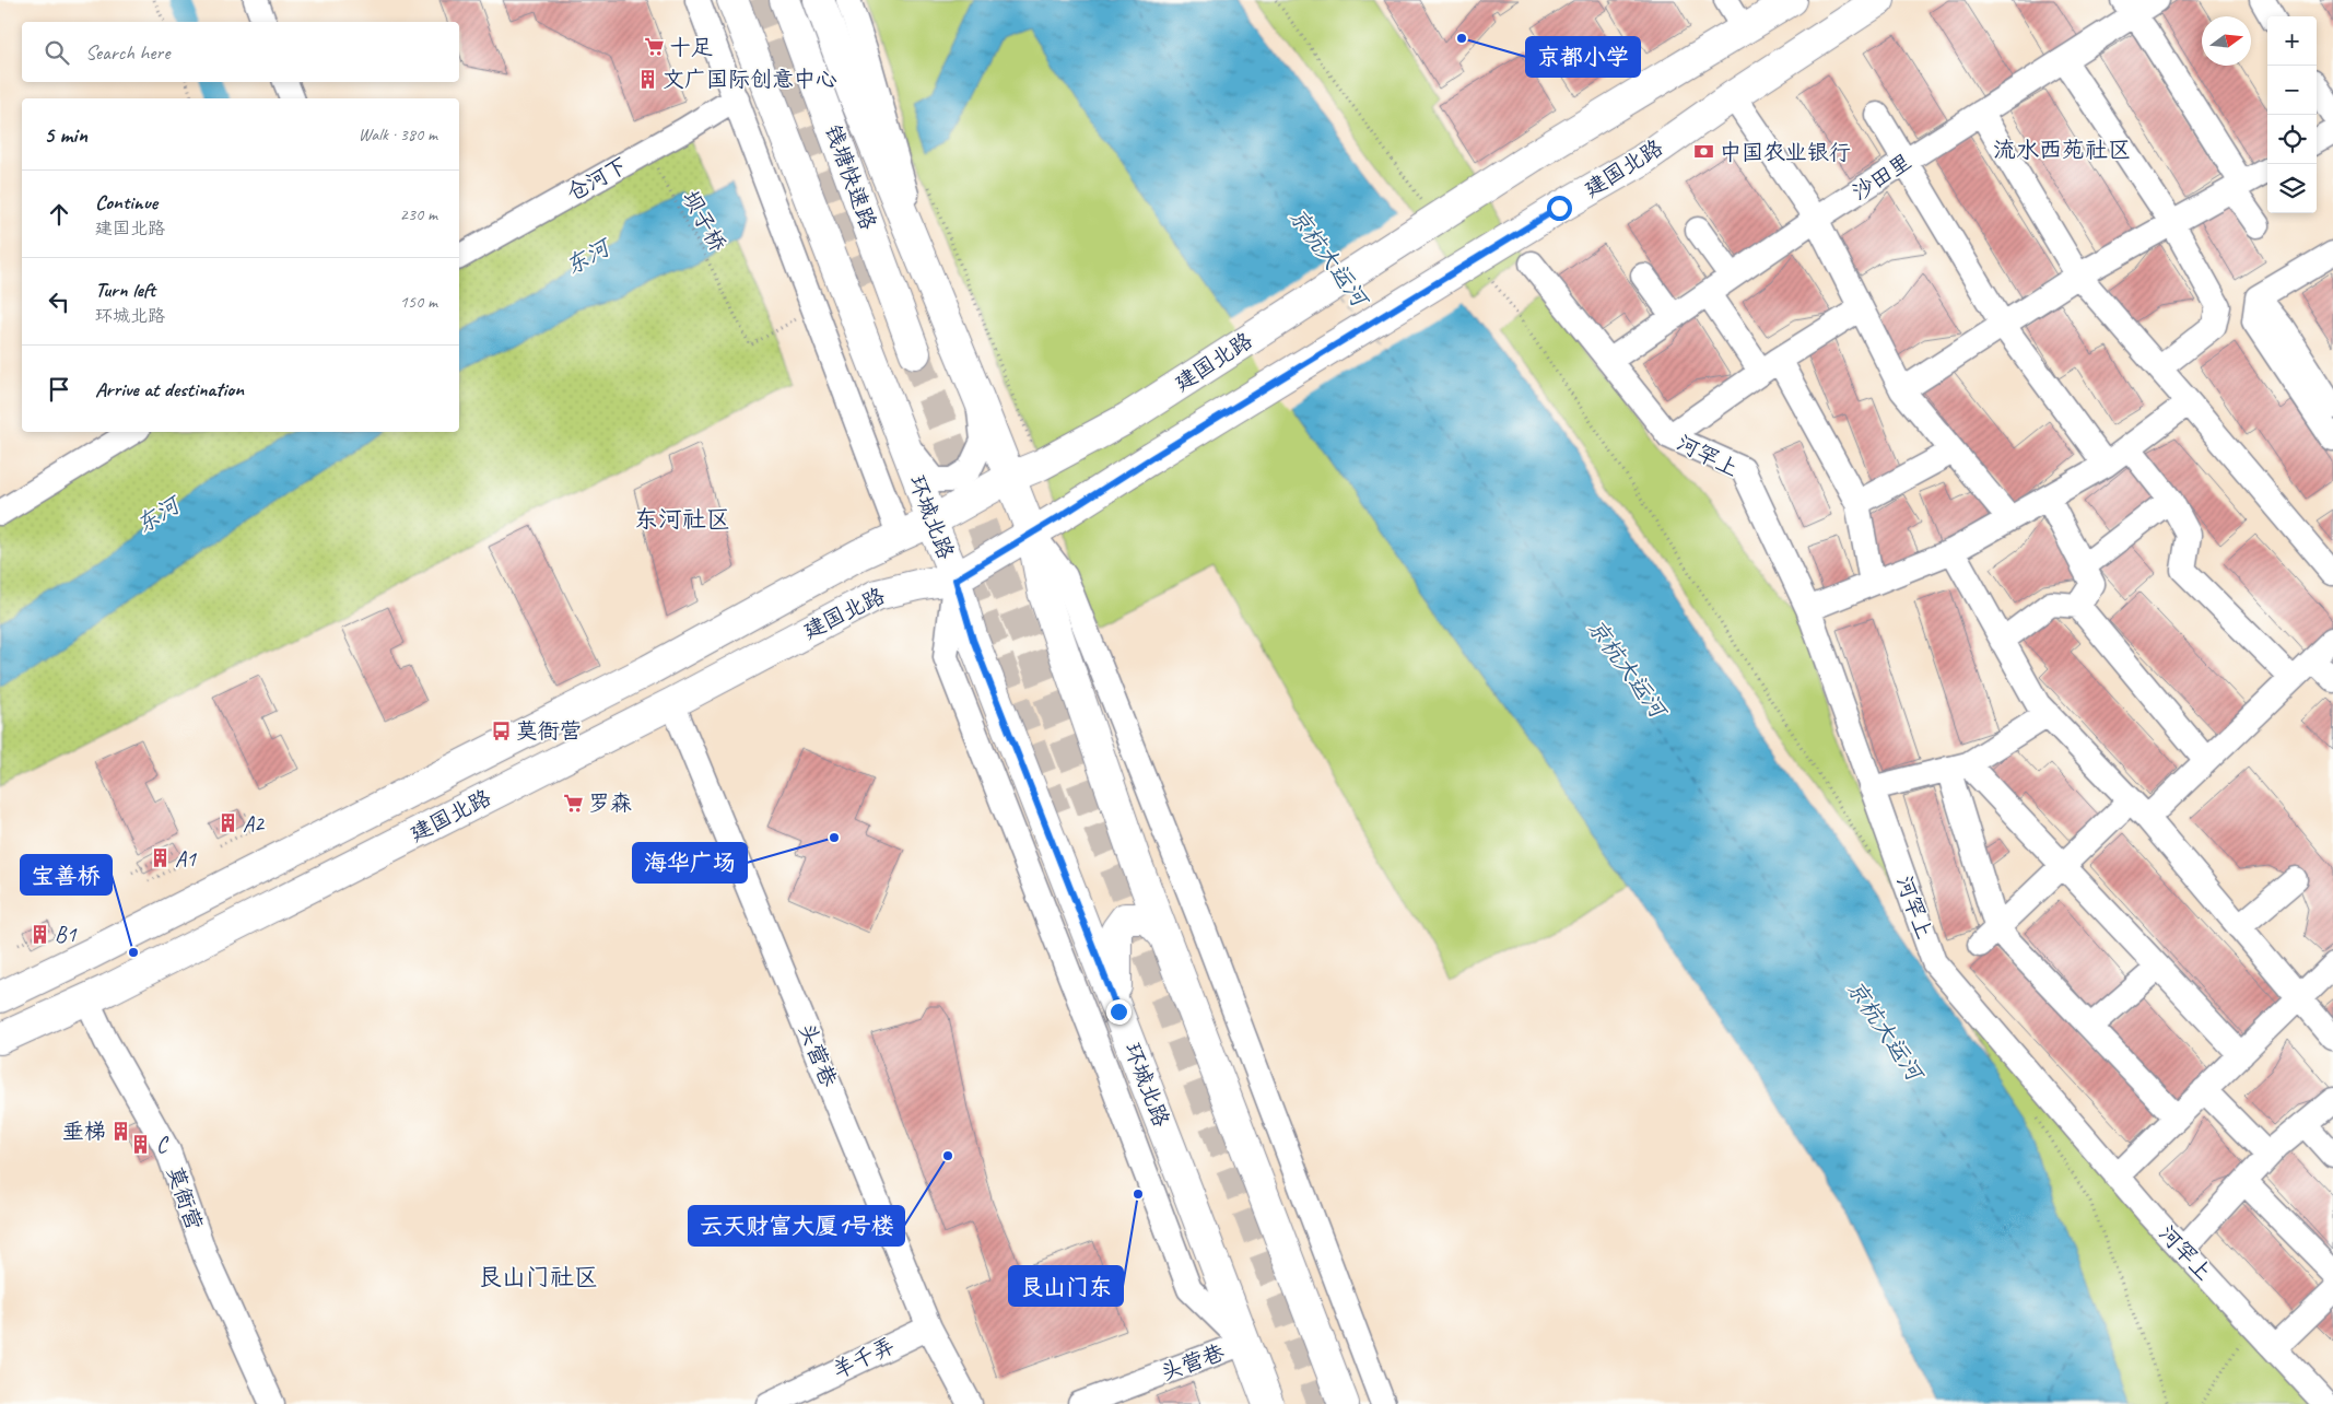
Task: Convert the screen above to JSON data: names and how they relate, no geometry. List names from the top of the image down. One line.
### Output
{"streets":{"main road":["建国北路","钱塘快速路","环城北路"],"street":["沙田里","仓河下","河罕上","头营巷","莫衙营","羊千弄"],"path":["坝子桥"]},"crossings":[["建国北路","环城北路"],["建国北路","头营巷"],["建国北路","莫衙营"],["沙田里","河罕上"],["环城北路","头营巷"],["头营巷","羊千弄"]],"districts":["流水西苑社区","东河社区","艮山门社区"],"water":["东河","京杭大运河"],"places":{"other":["京都小学","海华广场","宝善桥","云天财富大厦1号楼","艮山门东"],"supermarket":["十足","罗森"],"building":["文广国际创意中心","A2","A1","B1","垂梯","C"],"bank":["中国农业银行"],"bus stop":["莫衙营"]},"north":"right","page":{"map_buttons":["+","−"],"search":"Search here","heading":["5 min","Walk · 380 m"],"list":[["Continue","建国北路","230 m"],["Turn left","环城北路","150 m"],"Arrive at destination"]}}
